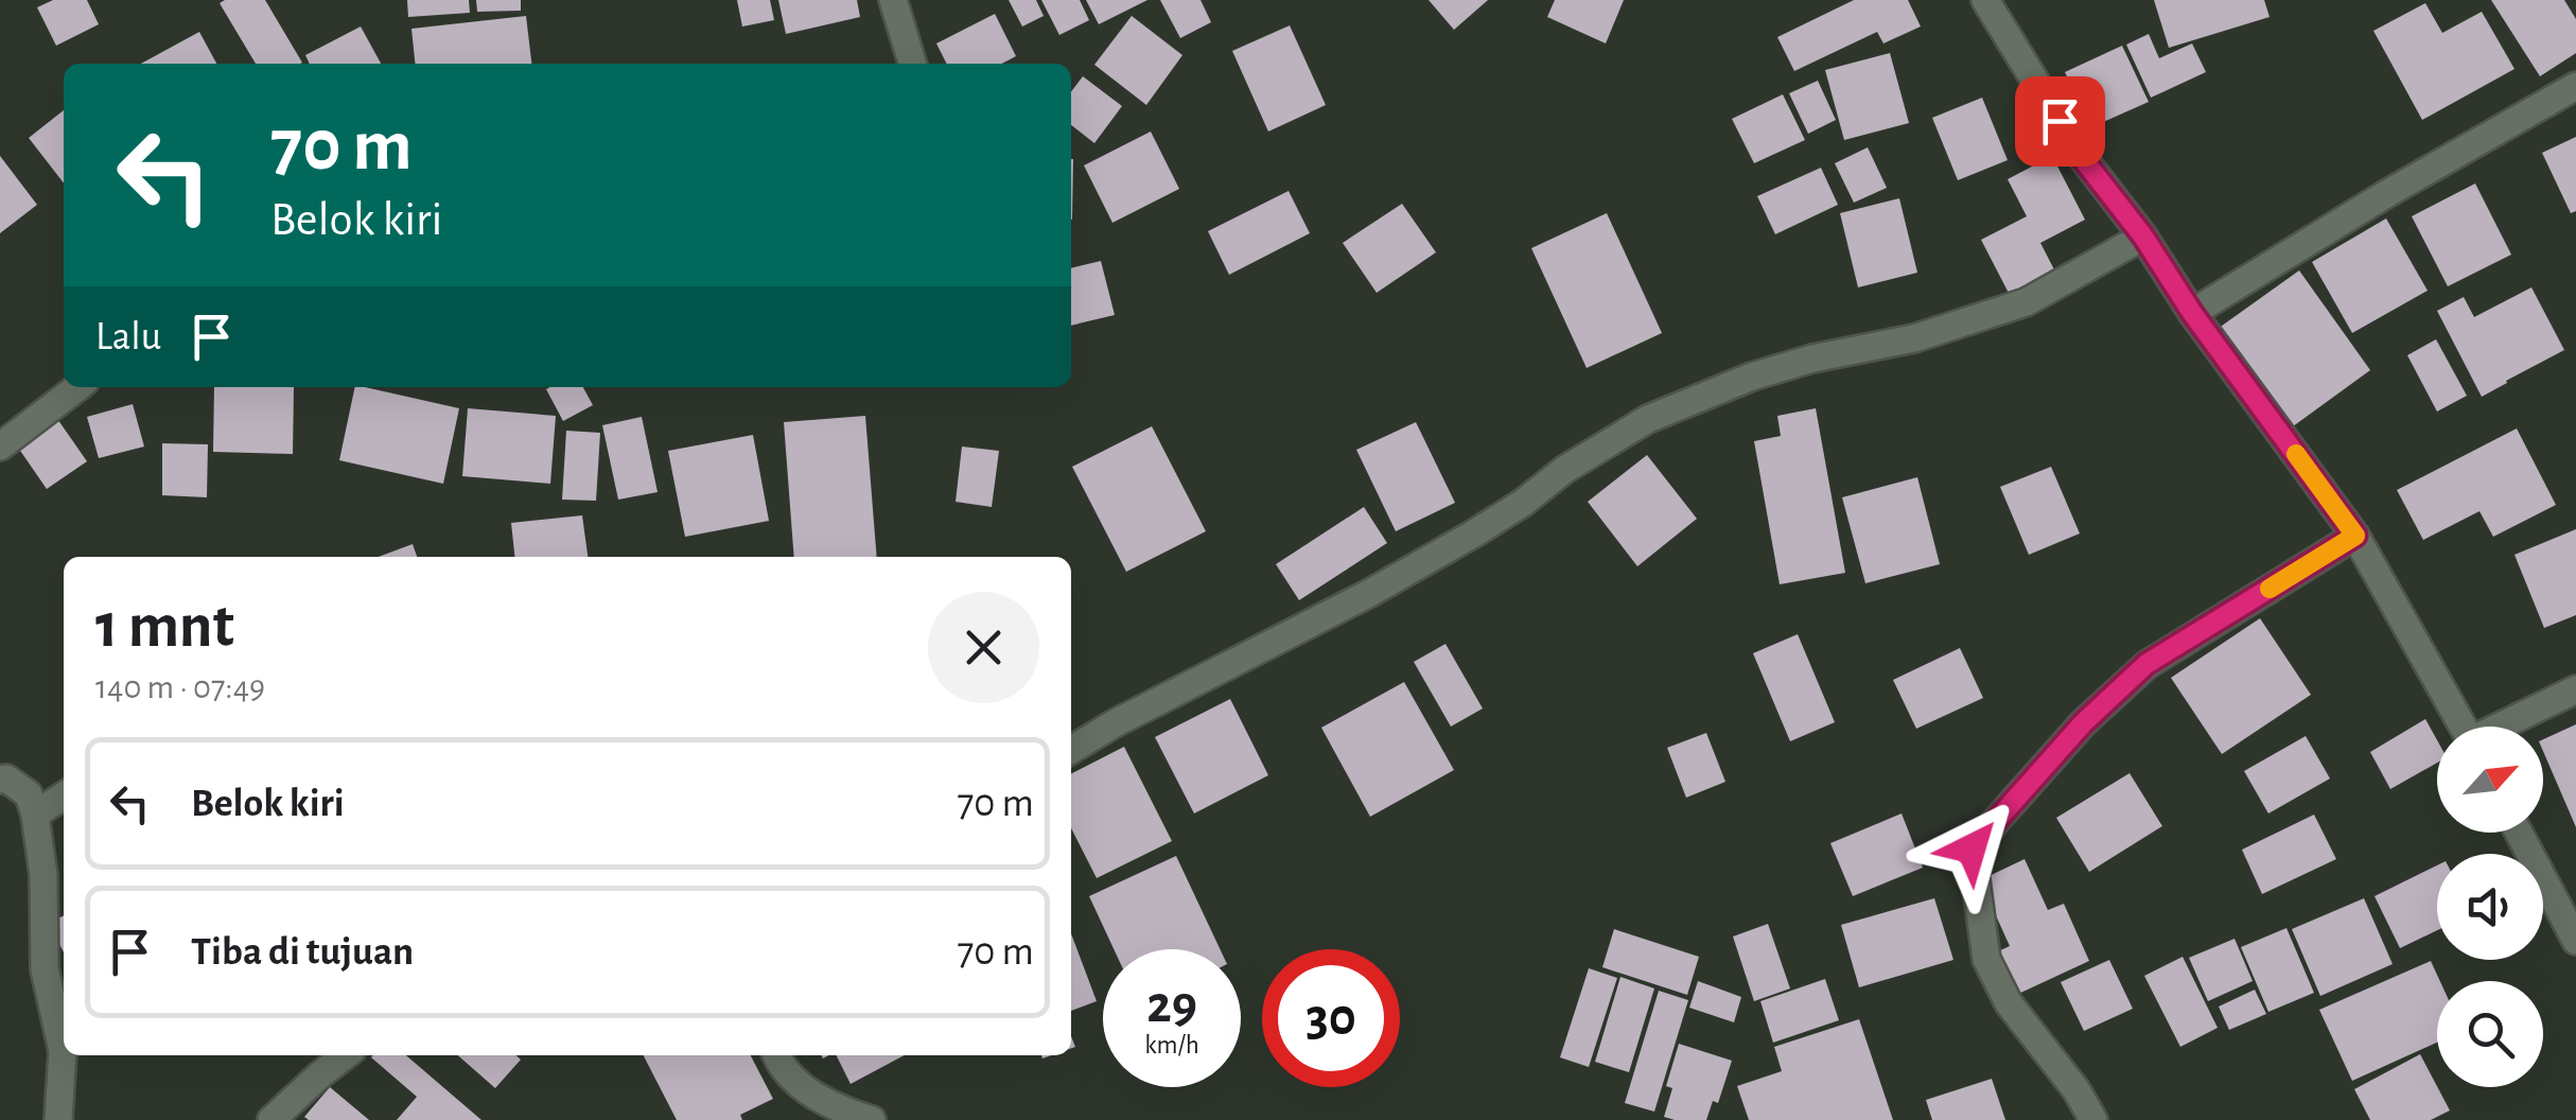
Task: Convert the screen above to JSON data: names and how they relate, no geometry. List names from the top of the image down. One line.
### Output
{"north":"top right","page":{"turn":["70 m","Belok kiri"],"then":"Lalu","heading":["1 mnt","140 m · 07:49"],"list":[{"name":"Belok kiri","value":"70 m"},{"name":"Tiba di tujuan","value":"70 m"}],"speed":"29 km/h","limit":"30"}}
